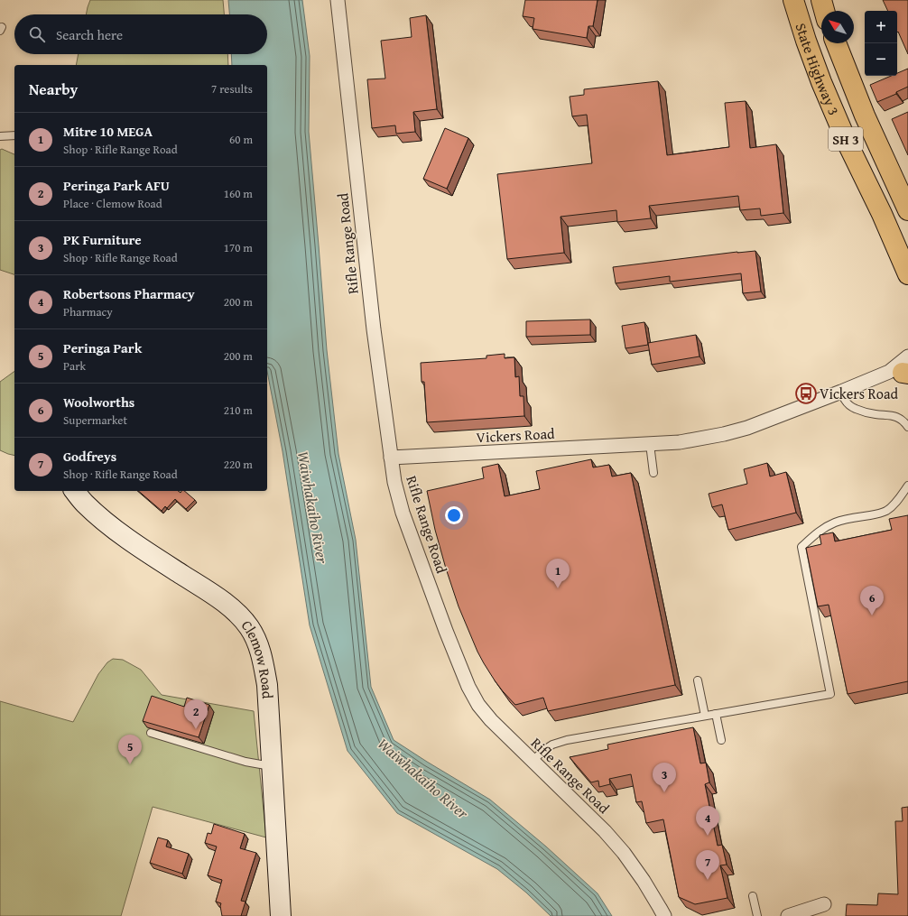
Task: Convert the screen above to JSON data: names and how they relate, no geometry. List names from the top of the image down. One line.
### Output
{"streets":{"highway":["State Highway 3","SH 3"],"street":["Rifle Range Road","Vickers Road","Clemow Road"]},"crossings":[["Rifle Range Road","Vickers Road"]],"water":["Waiwhakaiho River"],"places":{"bus stop":["Vickers Road"]},"north":"top left","page":{"map_buttons":["+","−"],"search":"Search here","heading":["Nearby","7 results"],"list":[{"mark":"1","name":"Mitre 10 MEGA","note":"Shop · Rifle Range Road","value":"60 m"},{"mark":"2","name":"Peringa Park AFU","note":"Place · Clemow Road","value":"160 m"},{"mark":"3","name":"PK Furniture","note":"Shop · Rifle Range Road","value":"170 m"},{"mark":"4","name":"Robertsons Pharmacy","note":"Pharmacy","value":"200 m"},{"mark":"5","name":"Peringa Park","note":"Park","value":"200 m"},{"mark":"6","name":"Woolworths","note":"Supermarket","value":"210 m"},{"mark":"7","name":"Godfreys","note":"Shop · Rifle Range Road","value":"220 m"}],"pins":["1","6","2","5","3","4","7"]}}
